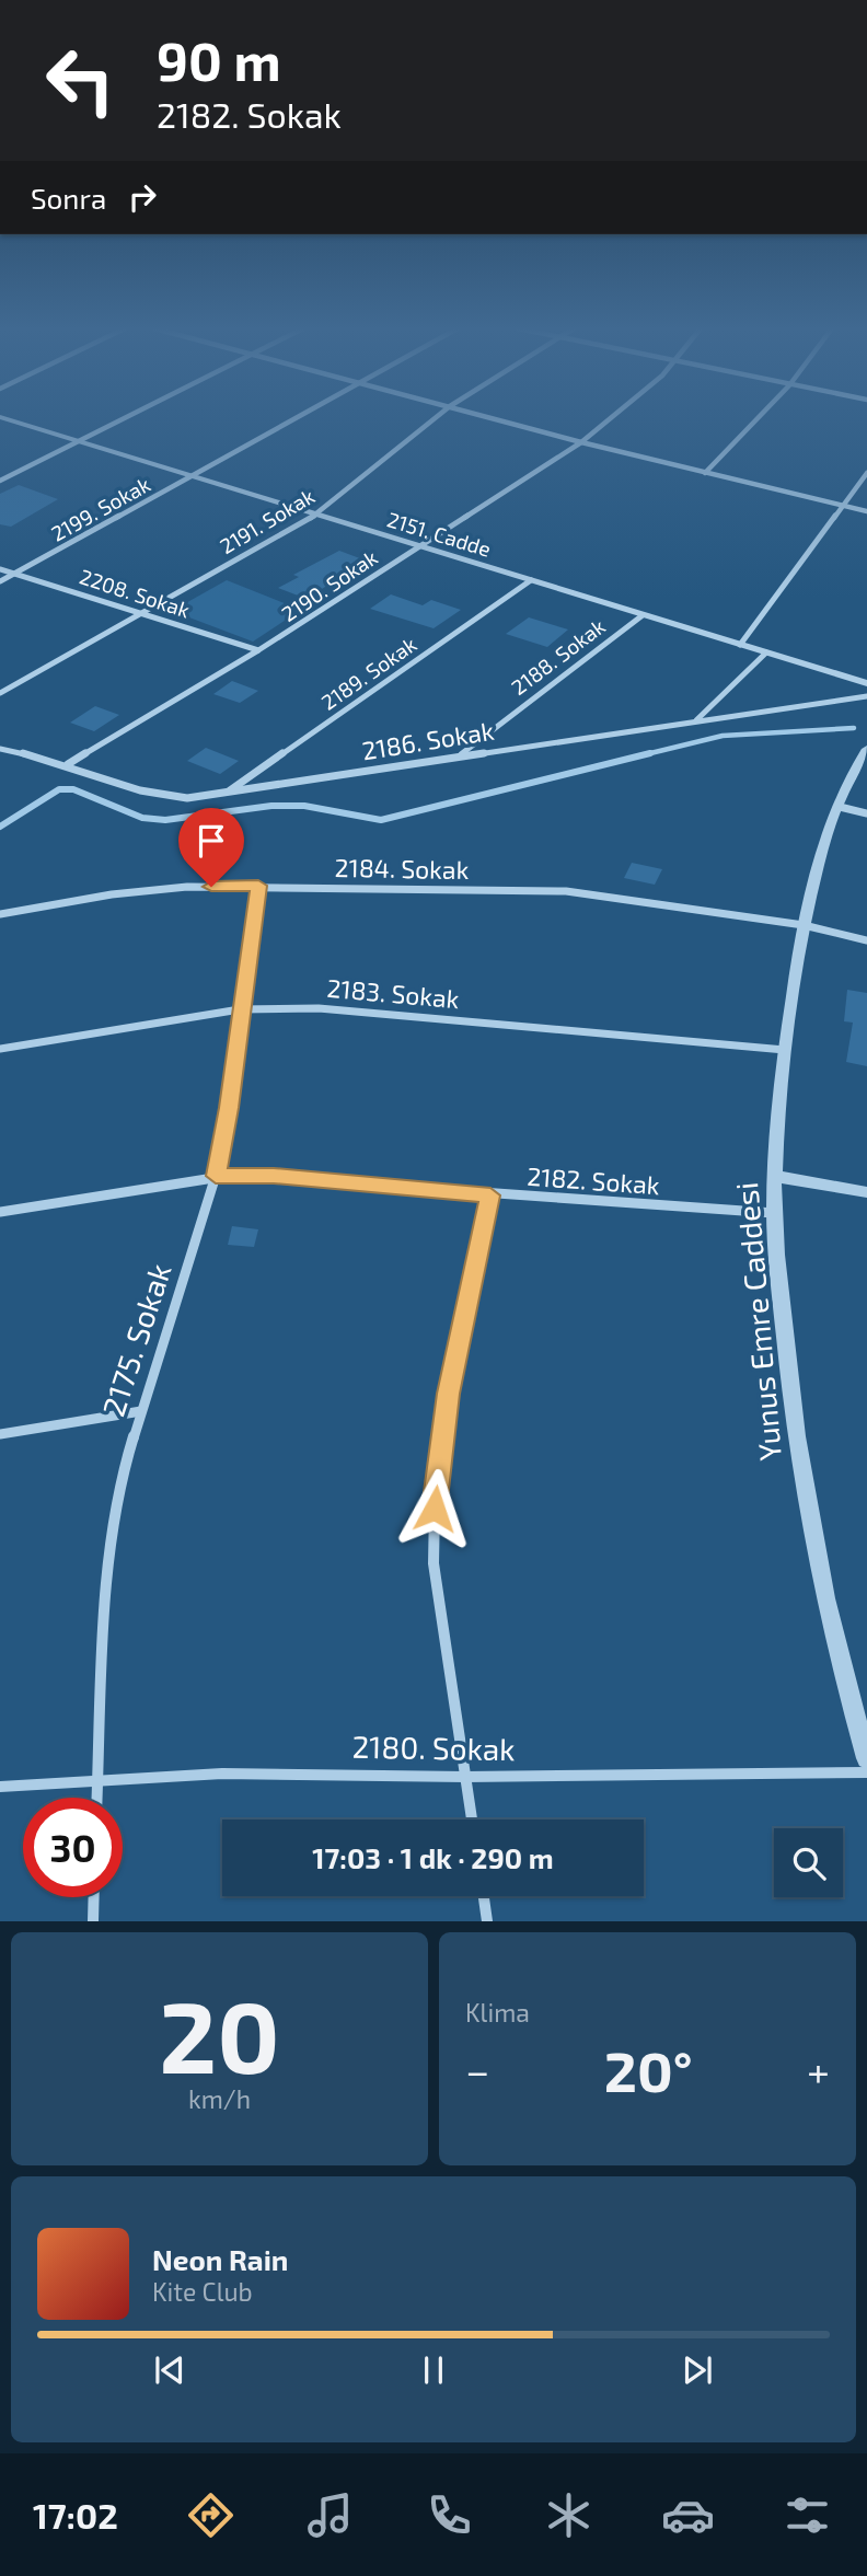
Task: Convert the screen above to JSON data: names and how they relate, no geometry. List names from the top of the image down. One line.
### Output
{"streets":{"street":["2199. Sokak","2191. Sokak","2151. Cadde","2190. Sokak","2208. Sokak","2188. Sokak","2189. Sokak","2186. Sokak","2184. Sokak","2183. Sokak","2182. Sokak","Yunus Emre Caddesi","2175. Sokak","2180. Sokak"]},"crossings":[["2199. Sokak","2151. Cadde"],["2199. Sokak","2208. Sokak"],["2191. Sokak","2151. Cadde"],["2191. Sokak","2208. Sokak"],["2151. Cadde","2190. Sokak"],["2151. Cadde","2188. Sokak"],["2151. Cadde","2189. Sokak"],["2190. Sokak","2208. Sokak"],["2190. Sokak","2186. Sokak"],["2188. Sokak","2186. Sokak"],["2189. Sokak","2186. Sokak"],["2184. Sokak","Yunus Emre Caddesi"],["2184. Sokak","2175. Sokak"],["2183. Sokak","Yunus Emre Caddesi"],["2183. Sokak","2175. Sokak"],["2182. Sokak","Yunus Emre Caddesi"],["2182. Sokak","2175. Sokak"],["2175. Sokak","2180. Sokak"]],"page":{"turn":["90 m","2182. Sokak"],"then":"Sonra","limit":"30","trip":"17:03 · 1 dk · 290 m","tile":[["20","km/h"],"Klima"],"heat":["−","20°","+"],"song":["Neon Rain","Kite Club"],"tabs":"17:02"}}
